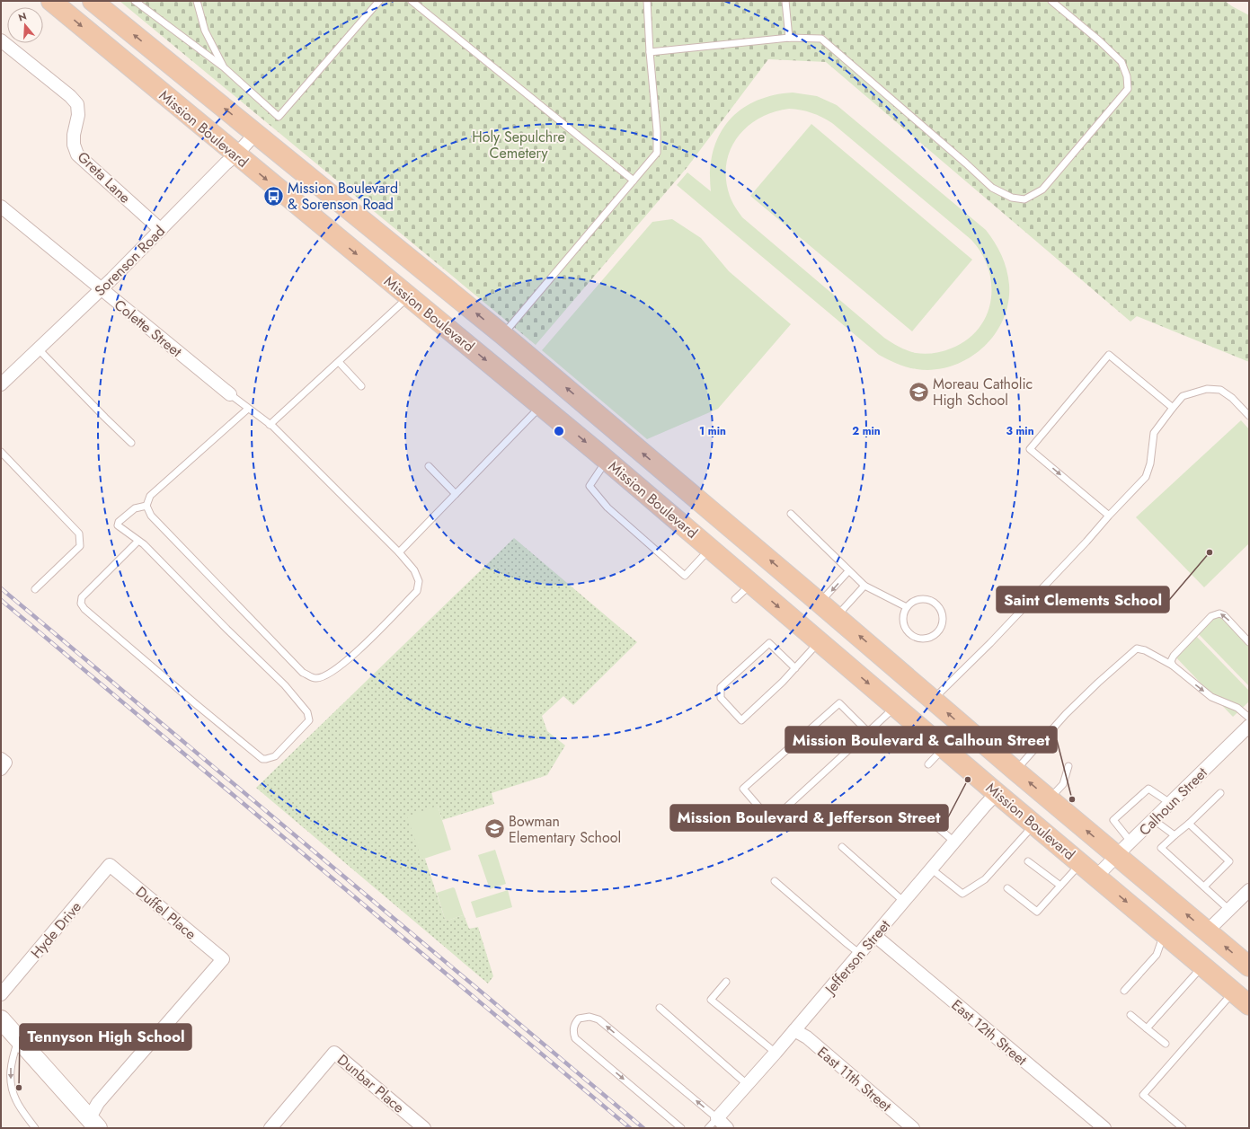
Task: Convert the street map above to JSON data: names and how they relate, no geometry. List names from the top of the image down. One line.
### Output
{"streets":{"main road":["Mission Boulevard"],"street":["Greta Lane","Sorenson Road","Colette Street","Calhoun Street","Duffel Place","Hyde Drive","Jefferson Street","East 12th Street","East 11th Street","Dunbar Place"]},"crossings":[["Mission Boulevard","Sorenson Road"],["Mission Boulevard","Calhoun Street"],["Mission Boulevard","Jefferson Street"],["Greta Lane","Sorenson Road"],["Sorenson Road","Colette Street"],["Duffel Place","Hyde Drive"],["Jefferson Street","East 12th Street"],["Jefferson Street","East 11th Street"]],"parks":["Holy Sepulchre Cemetery"],"places":{"bus stop":["Mission Boulevard & Sorenson Road"],"school or university":["Moreau Catholic High School","Bowman Elementary School"],"other":["Saint Clements School","Mission Boulevard & Jefferson Street","Mission Boulevard & Calhoun Street","Tennyson High School"]},"north":"top","rings":["1 min","2 min","3 min"]}
